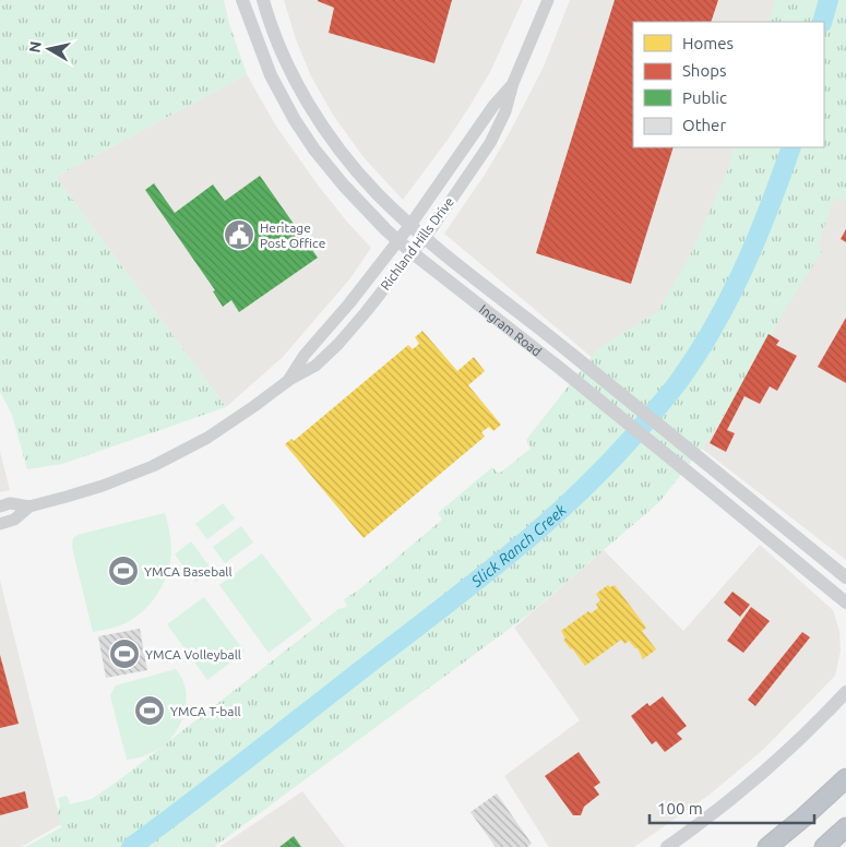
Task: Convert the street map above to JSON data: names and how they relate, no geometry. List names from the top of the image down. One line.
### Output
{"streets":{"main road":["Ingram Road"],"street":["Richland Hills Drive"]},"crossings":[["Richland Hills Drive","Ingram Road"]],"water":["Slick Ranch Creek"],"places":{"public building":["Heritage Post Office"],"sports":["YMCA Baseball","YMCA Volleyball","YMCA T-ball"]},"legend":["Homes","Shops","Public","Other"],"scale_bar":"100 m","north":"left"}
